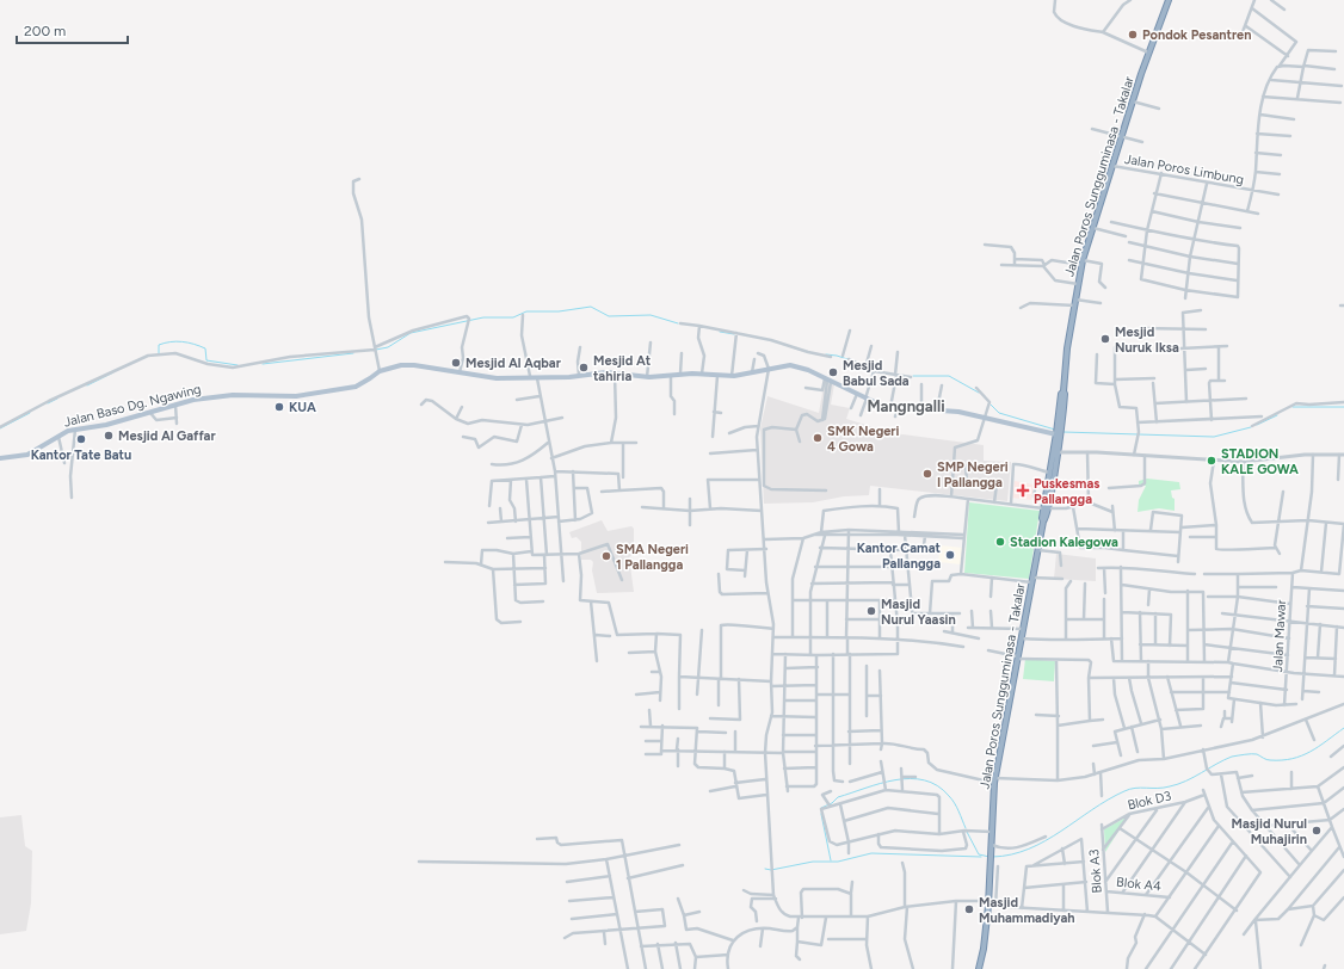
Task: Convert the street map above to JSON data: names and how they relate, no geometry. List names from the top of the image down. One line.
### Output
{"streets":{"highway":["Jalan Poros Sungguminasa - Takalar"],"main road":["Jalan Baso Dg. Ngawing"],"street":["Jalan Poros Limbung","Jalan Mawar","Blok D3","Blok A3","Blok A4"]},"crossings":[["Jalan Poros Limbung","Jalan Poros Sungguminasa - Takalar"],["Jalan Poros Sungguminasa - Takalar","Jalan Baso Dg. Ngawing"],["Blok D3","Blok A3"],["Blok A3","Blok A4"]],"districts":["Mangngalli"],"places":{"other":["Pondok Pesantren","Mesjid Nuruk Iksa","Mesjid Al Aqbar","Mesjid At tahiria","Mesjid Babul Sada","KUA","Mesjid Al Gaffar","SMK Negeri 4 Gowa","Kantor Tate Batu","STADION KALE GOWA","SMP Negeri I Pallangga","Stadion Kalegowa","Kantor Camat Pallangga","SMA Negeri 1 Pallangga","Masjid Nurul Yaasin","Masjid Nurul Muhajirin","Masjid Muhammadiyah"],"health":["Puskesmas Pallangga"]},"scale_bar":"200 m"}
